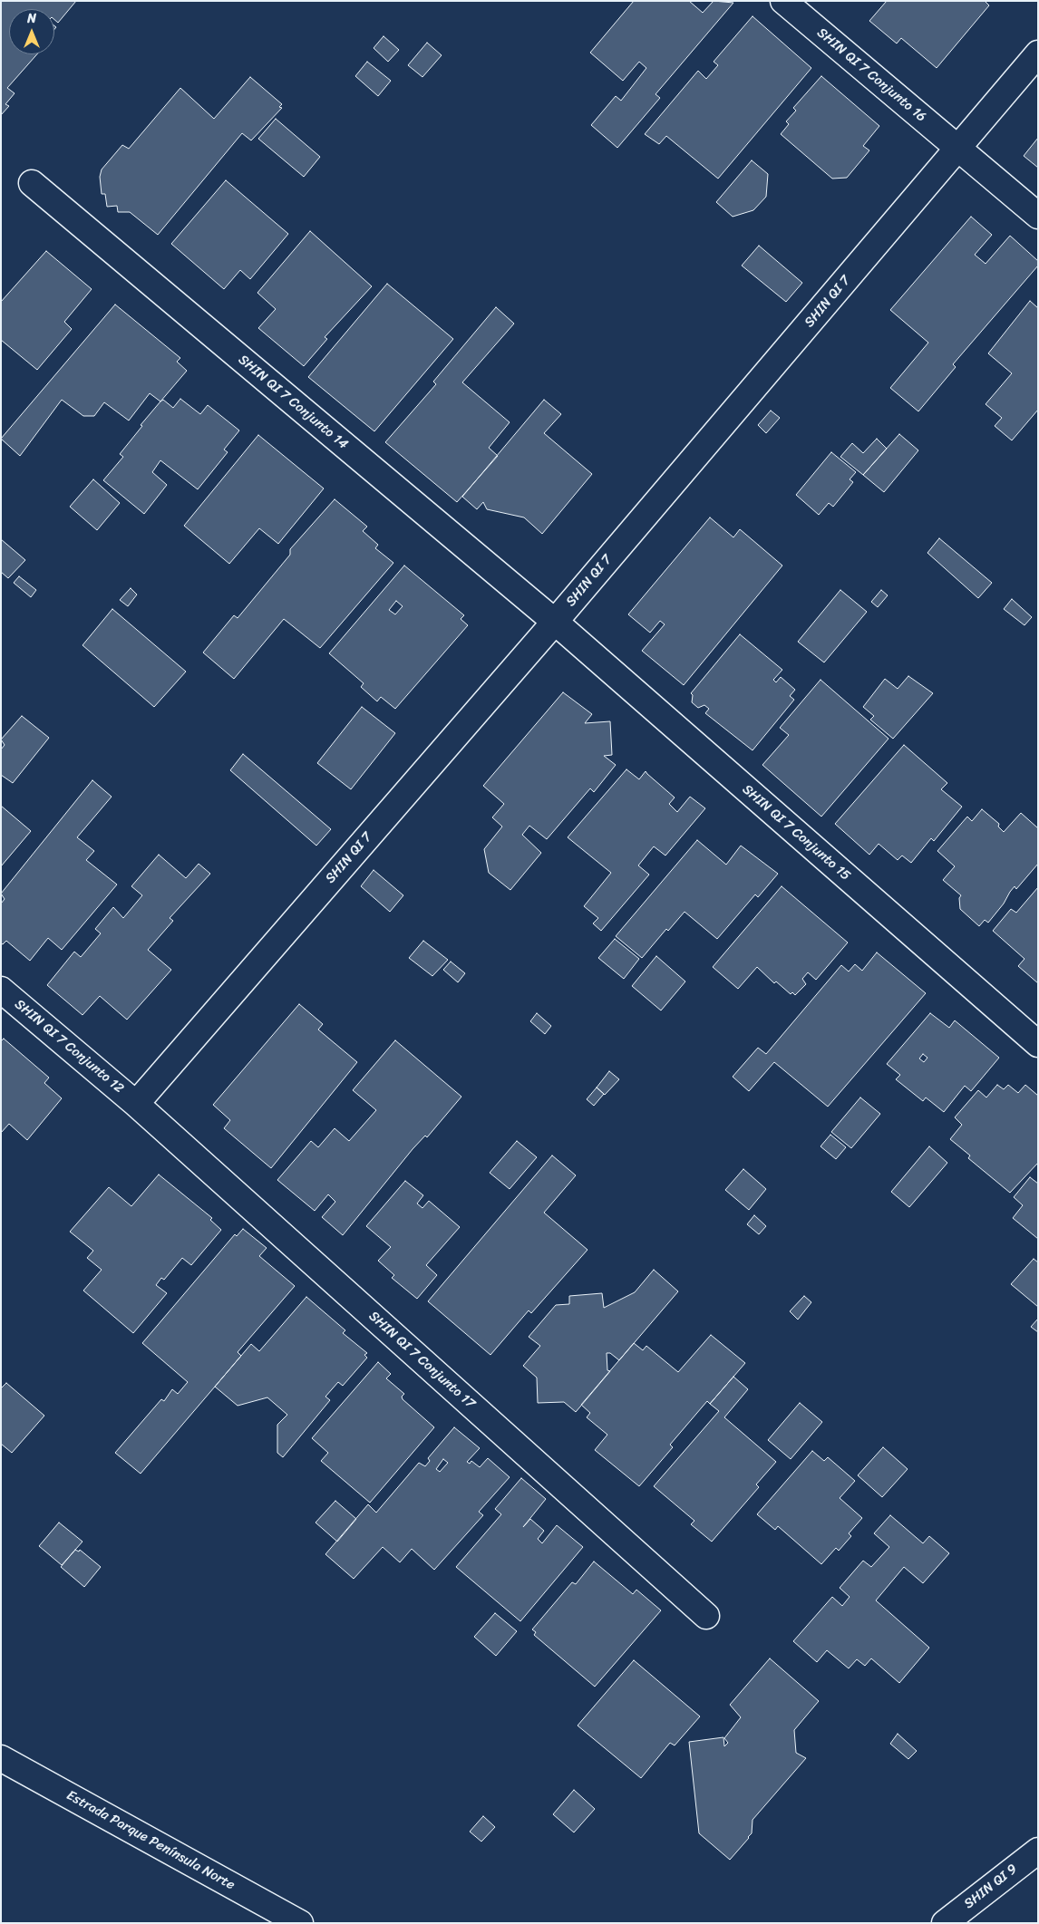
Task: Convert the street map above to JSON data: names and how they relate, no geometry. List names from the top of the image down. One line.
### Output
{"streets":{"street":["SHIN QI 7 Conjunto 16","SHIN QI 7","SHIN QI 7 Conjunto 14","SHIN QI 7 Conjunto 15","SHIN QI 7 Conjunto 12","SHIN QI 7 Conjunto 17","Estrada Parque Península Norte","SHIN QI 9"]},"crossings":[["SHIN QI 7 Conjunto 16","SHIN QI 7"],["SHIN QI 7","SHIN QI 7 Conjunto 14"],["SHIN QI 7","SHIN QI 7 Conjunto 15"],["SHIN QI 7","SHIN QI 7 Conjunto 12"],["SHIN QI 7","SHIN QI 7 Conjunto 17"],["SHIN QI 7 Conjunto 14","SHIN QI 7 Conjunto 15"],["SHIN QI 7 Conjunto 12","SHIN QI 7 Conjunto 17"]],"north":"top"}
